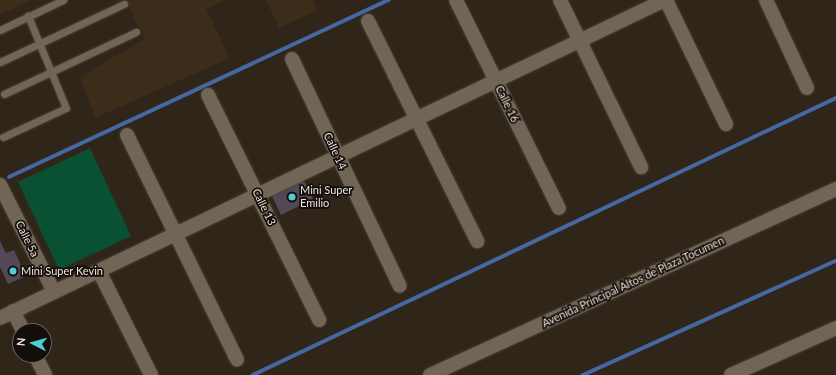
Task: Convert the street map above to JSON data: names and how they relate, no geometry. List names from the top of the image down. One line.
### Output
{"streets":{"street":["Calle 16","Calle 14","Calle 13","Calle 5a","Avenida Principal Altos de Plaza Tocumen"]},"places":["Mini Super Emilio","Mini Super Kevin"],"north":"left"}
